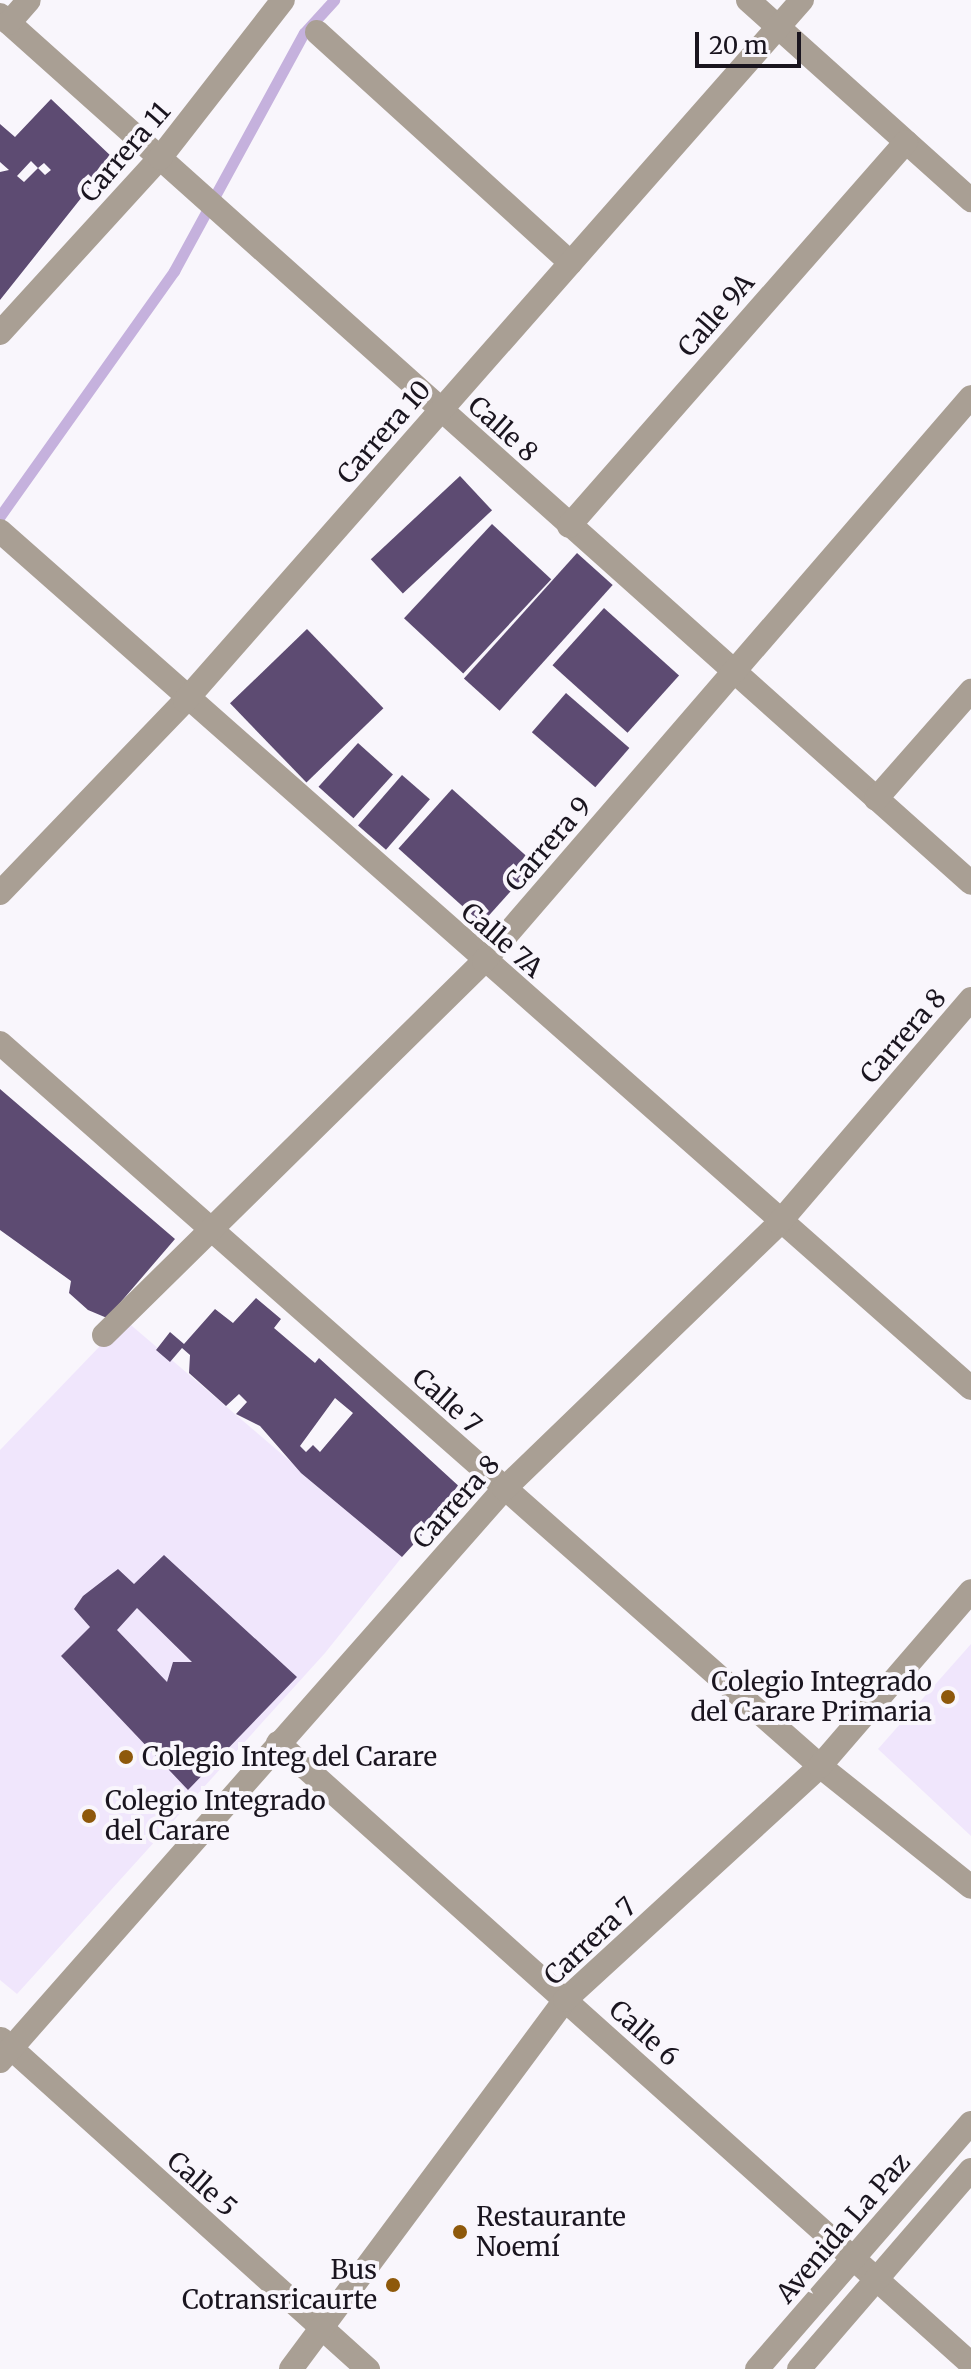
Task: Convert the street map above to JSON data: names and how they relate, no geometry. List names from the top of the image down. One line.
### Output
{"streets":{"street":["Carrera 11","Calle 9A","Calle 8","Carrera 10","Carrera 9","Calle 7A","Carrera 8","Calle 7","Carrera 7","Calle 6","Calle 5","Avenida La Paz"]},"crossings":[["Carrera 11","Calle 8"],["Calle 9A","Calle 8"],["Calle 8","Carrera 10"],["Calle 8","Carrera 9"],["Carrera 10","Calle 7A"],["Carrera 9","Calle 7A"],["Carrera 9","Calle 7"],["Calle 7A","Carrera 8"],["Carrera 8","Calle 7"],["Carrera 8","Calle 6"],["Carrera 8","Calle 5"],["Calle 7","Carrera 7"],["Carrera 7","Calle 6"],["Carrera 7","Calle 5"],["Calle 6","Avenida La Paz"]],"places":["Colegio Integrado del Carare Primaria","Colegio Integ del Carare","Colegio Integrado del Carare","Restaurante Noemí","Bus Cotransricaurte"],"scale_bar":"20 m"}
